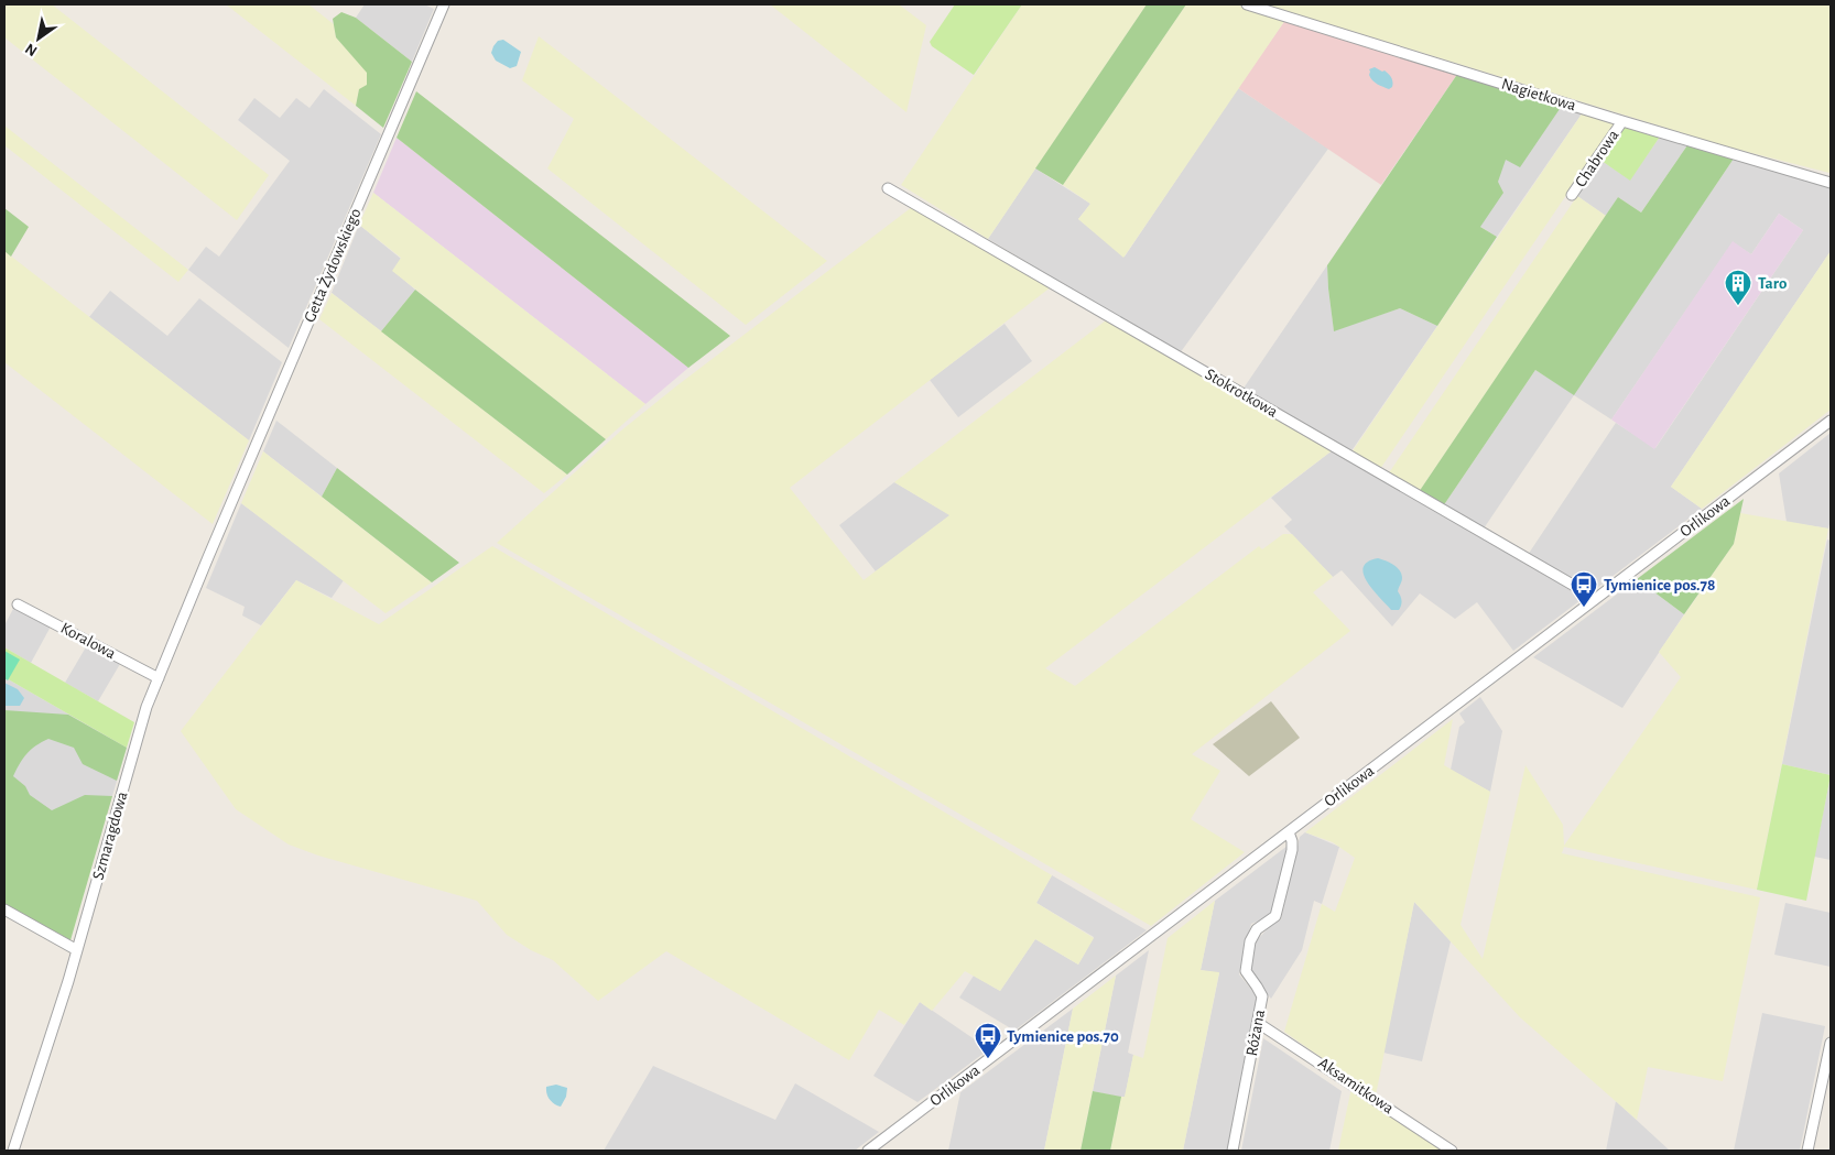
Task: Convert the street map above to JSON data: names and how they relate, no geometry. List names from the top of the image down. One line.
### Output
{"streets":{"street":["Nagietkowa","Chabrowa","Getta Żydowskiego","Stokrotkowa","Orlikowa","Koralowa","Szmaragdowa","Różana","Aksamitkowa"]},"crossings":[["Nagietkowa","Chabrowa"],["Getta Żydowskiego","Szmaragdowa"],["Stokrotkowa","Orlikowa"],["Orlikowa","Różana"],["Koralowa","Szmaragdowa"],["Różana","Aksamitkowa"]],"places":{"building":["Taro"],"bus stop":["Tymienice pos.78","Tymienice pos.70"]},"north":"bottom left"}
